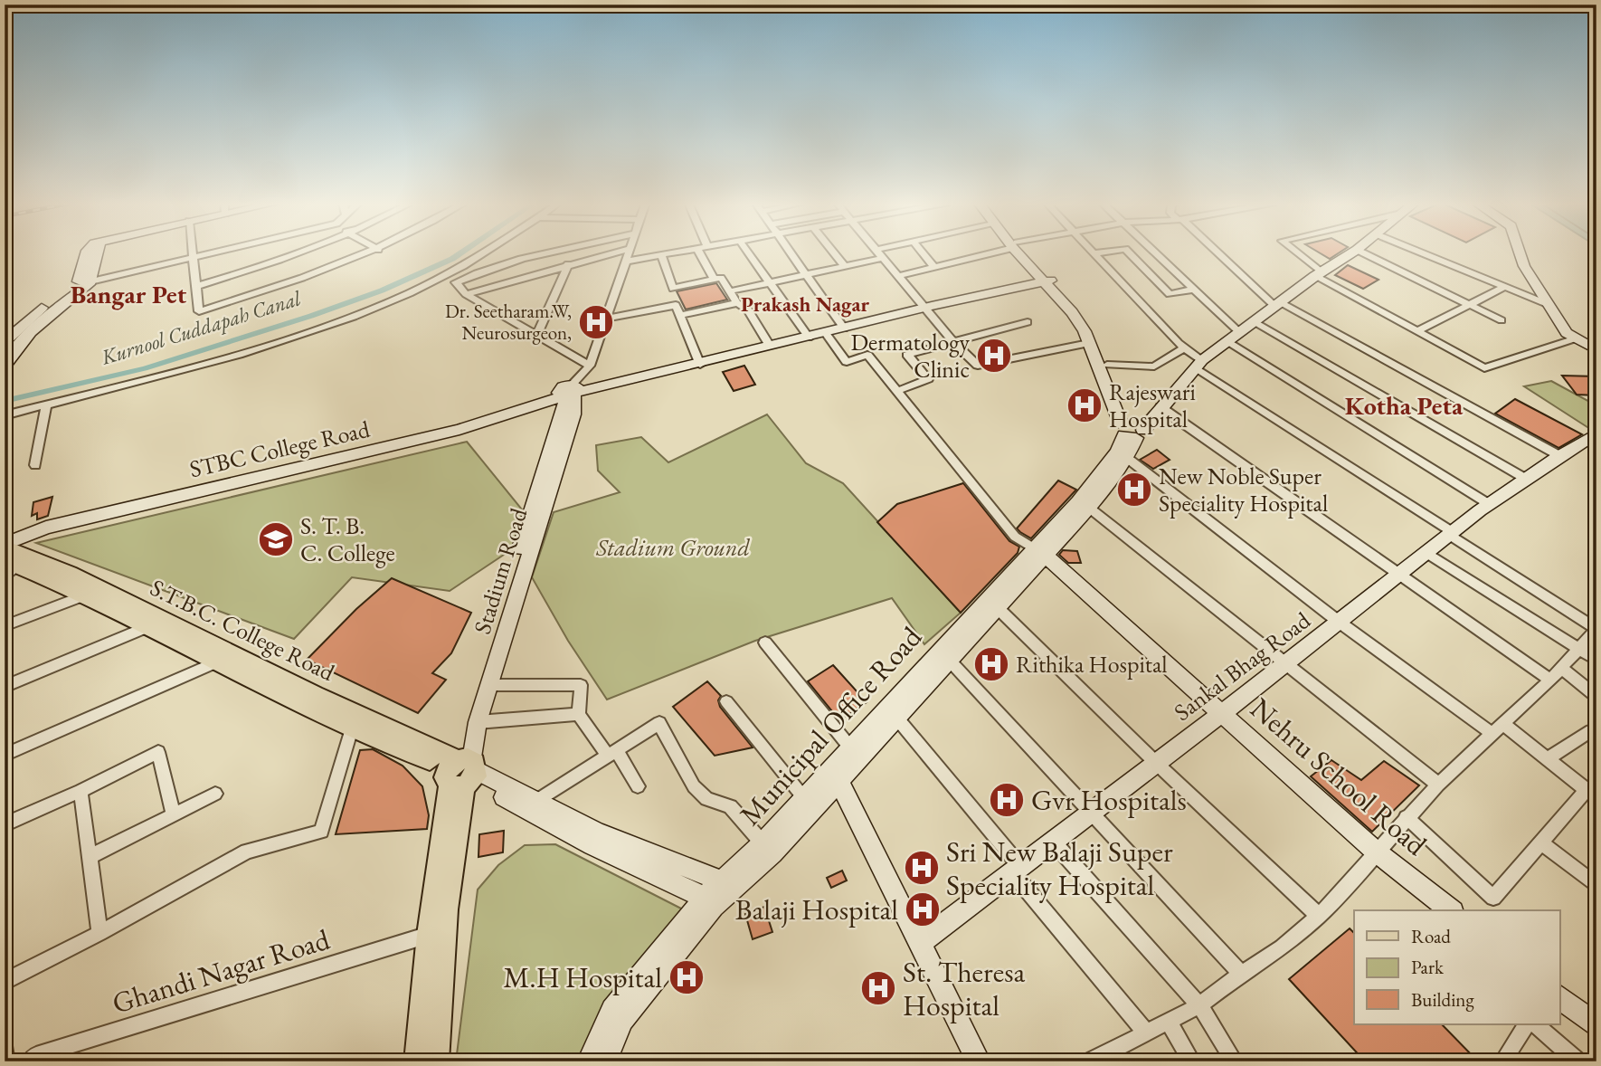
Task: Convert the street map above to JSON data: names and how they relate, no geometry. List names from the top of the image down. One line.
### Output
{"streets":{"main road":["S.T.B.C. College Road"],"street":["STBC College Road","Stadium Road","Sankal Bhag Road","Municipal Office Road","Nehru School Road","Ghandi Nagar Road"]},"crossings":[["STBC College Road","Stadium Road"],["STBC College Road","S.T.B.C. College Road"],["Stadium Road","S.T.B.C. College Road"],["S.T.B.C. College Road","Municipal Office Road"],["Sankal Bhag Road","Nehru School Road"],["Municipal Office Road","Nehru School Road"]],"districts":["Bangar Pet","Prakash Nagar","Kotha Peta"],"water":["Kurnool Cuddapah Canal"],"parks":["Stadium Ground"],"places":{"hospital":["Dr. Seetharam.W, Neurosurgeon,","Dermatology Clinic","Rajeswari Hospital","New Noble Super Speciality Hospital","Rithika Hospital","Gvr Hospitals","Sri New Balaji Super Speciality Hospital","Balaji Hospital","M.H Hospital","St. Theresa Hospital"],"school or university":["S. T. B. C. College"]},"legend":["Road","Park","Building"]}
